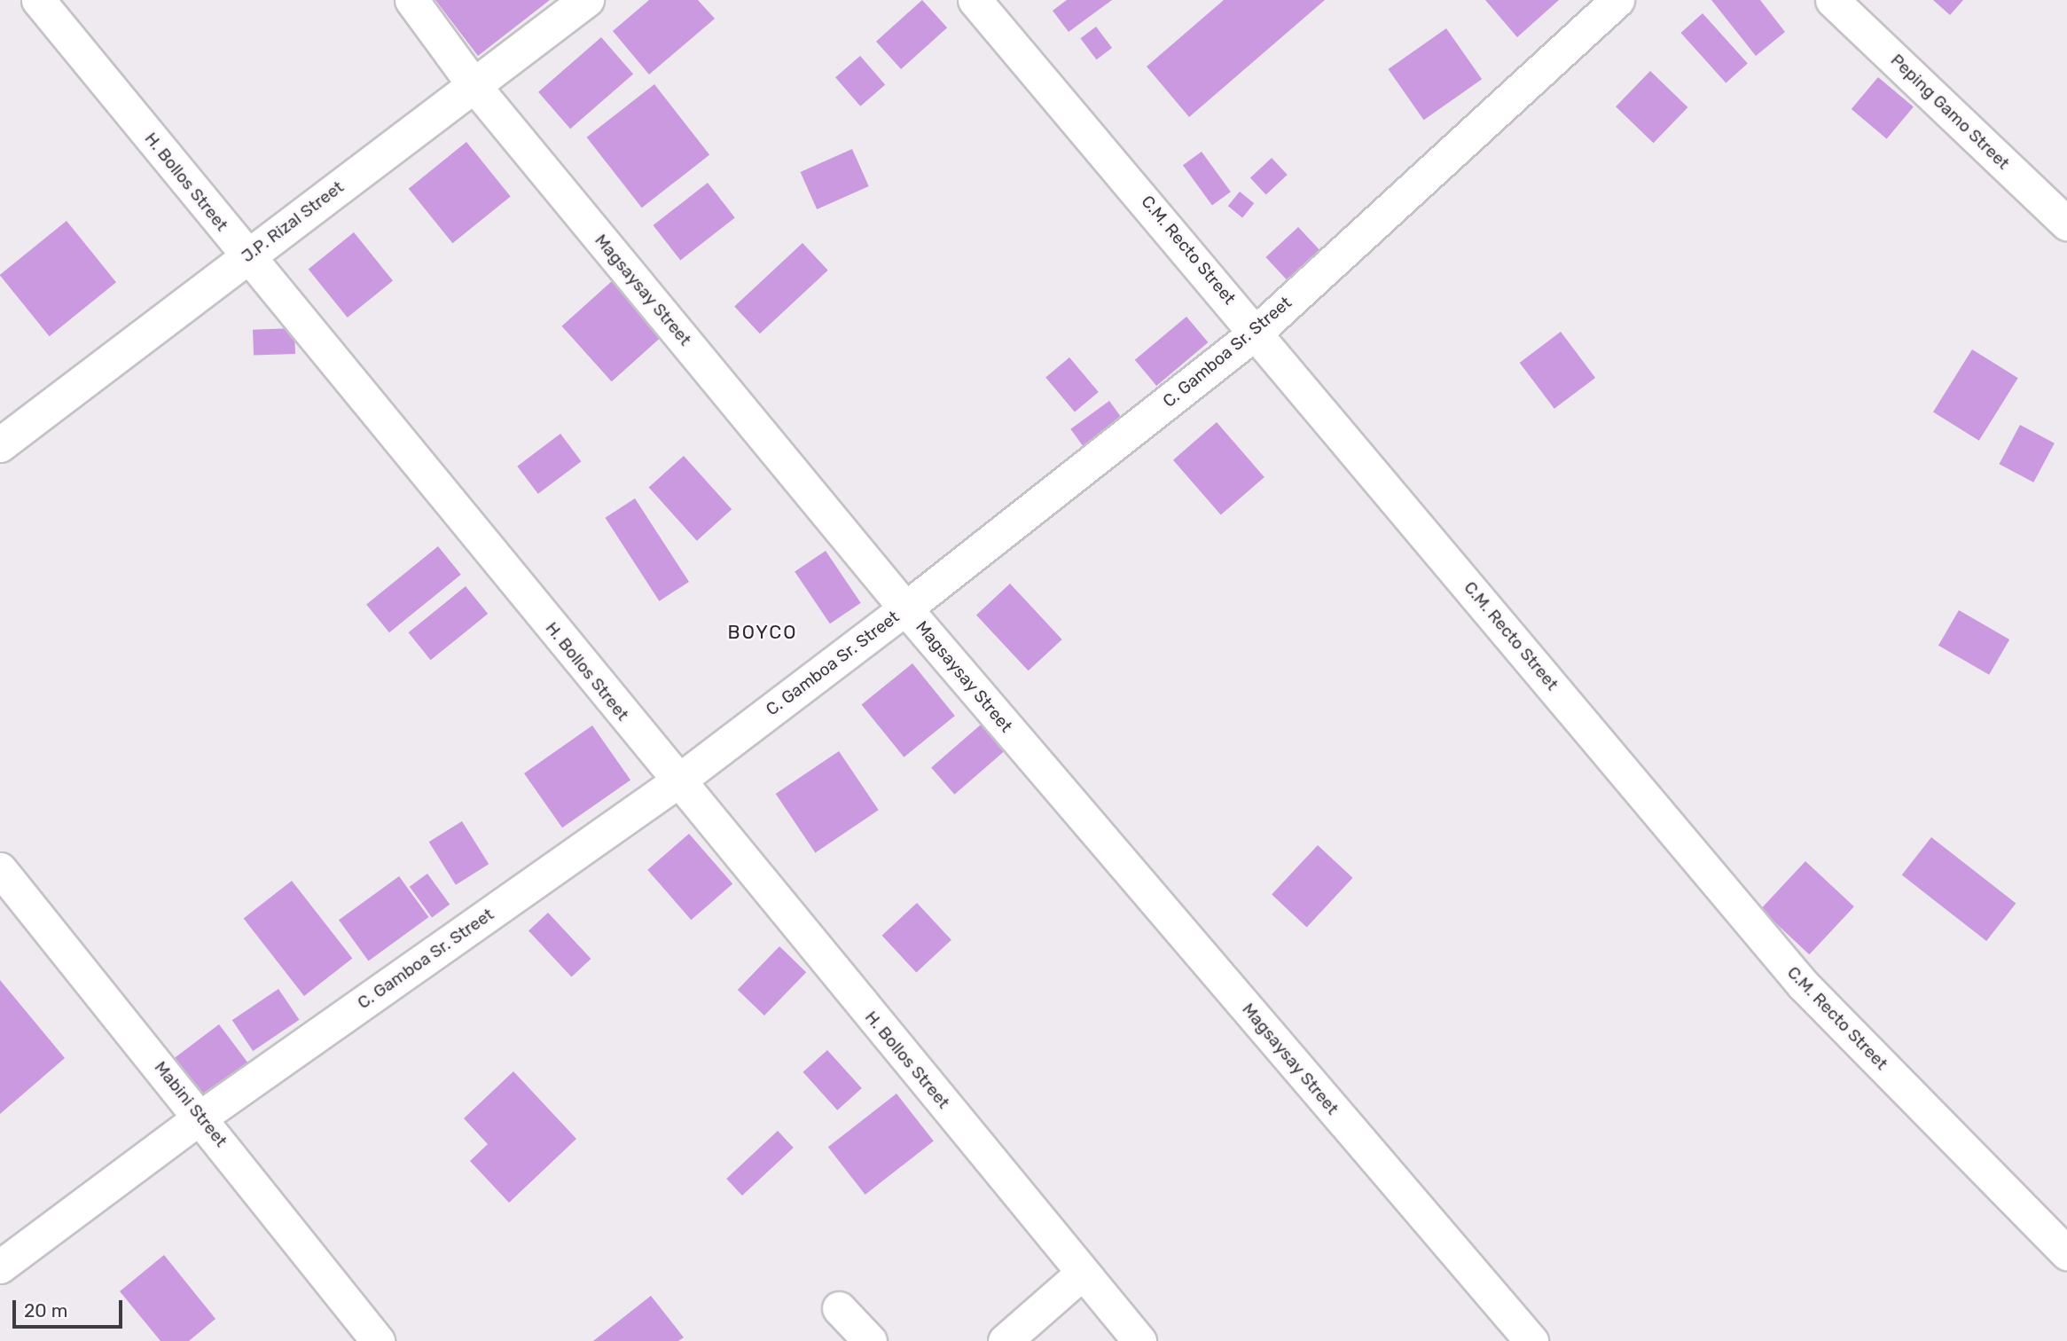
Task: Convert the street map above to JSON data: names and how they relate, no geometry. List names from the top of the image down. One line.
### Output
{"streets":{"street":["Peping Gamo Street","H. Bollos Street","J.P. Rizal Street","C.M. Recto Street","Magsaysay Street","C. Gamboa Sr. Street","Mabini Street"]},"crossings":[["H. Bollos Street","J.P. Rizal Street"],["H. Bollos Street","C. Gamboa Sr. Street"],["J.P. Rizal Street","Magsaysay Street"],["C.M. Recto Street","C. Gamboa Sr. Street"],["Magsaysay Street","C. Gamboa Sr. Street"],["C. Gamboa Sr. Street","Mabini Street"]],"districts":["BOYCO"],"scale_bar":"20 m"}
